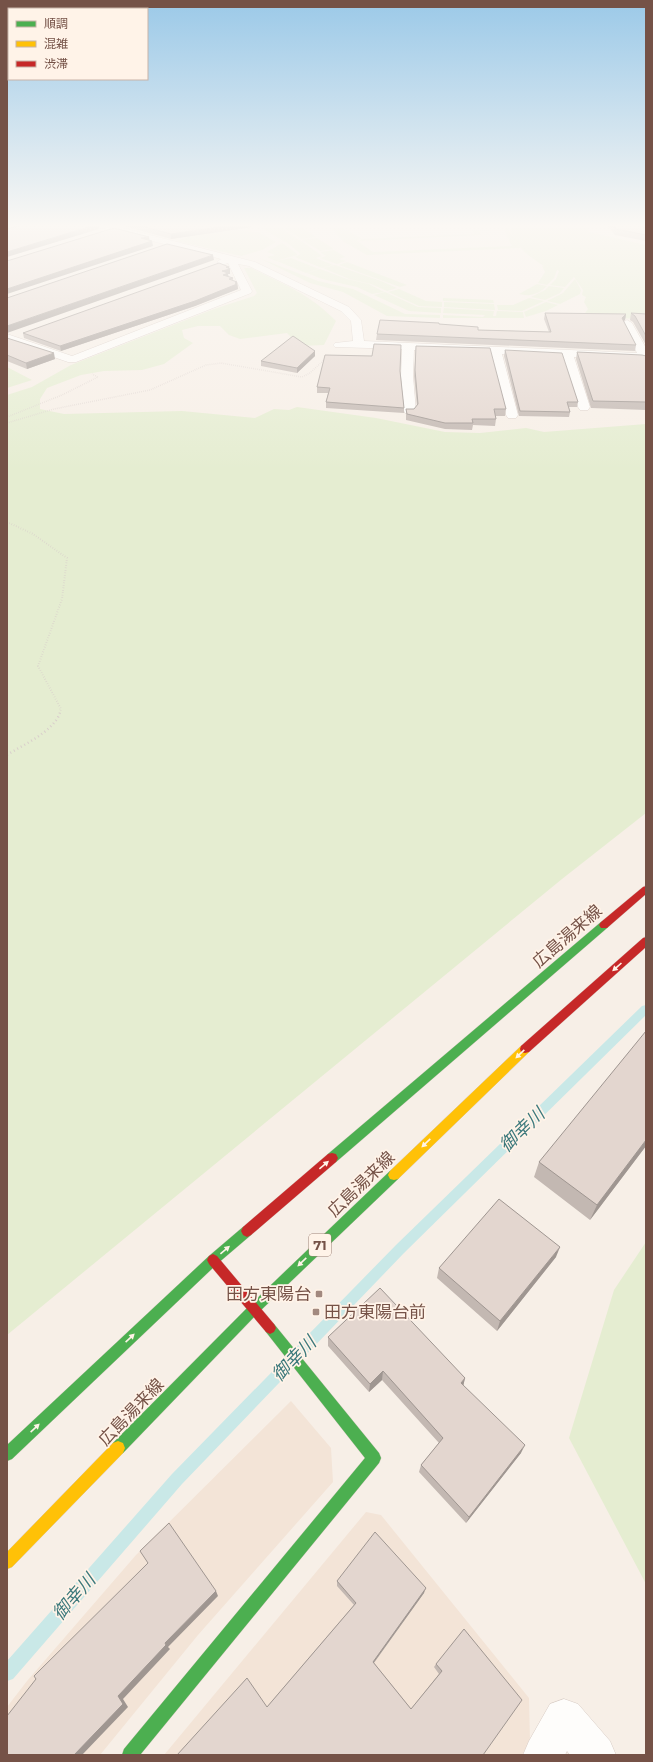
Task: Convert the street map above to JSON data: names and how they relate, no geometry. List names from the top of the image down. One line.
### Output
{"streets":{"main road":["広島湯来線","71"]},"water":["御幸川"],"places":{"transit":["田方東陽台","田方東陽台前"]},"legend":["順調","混雑","渋滞"]}
